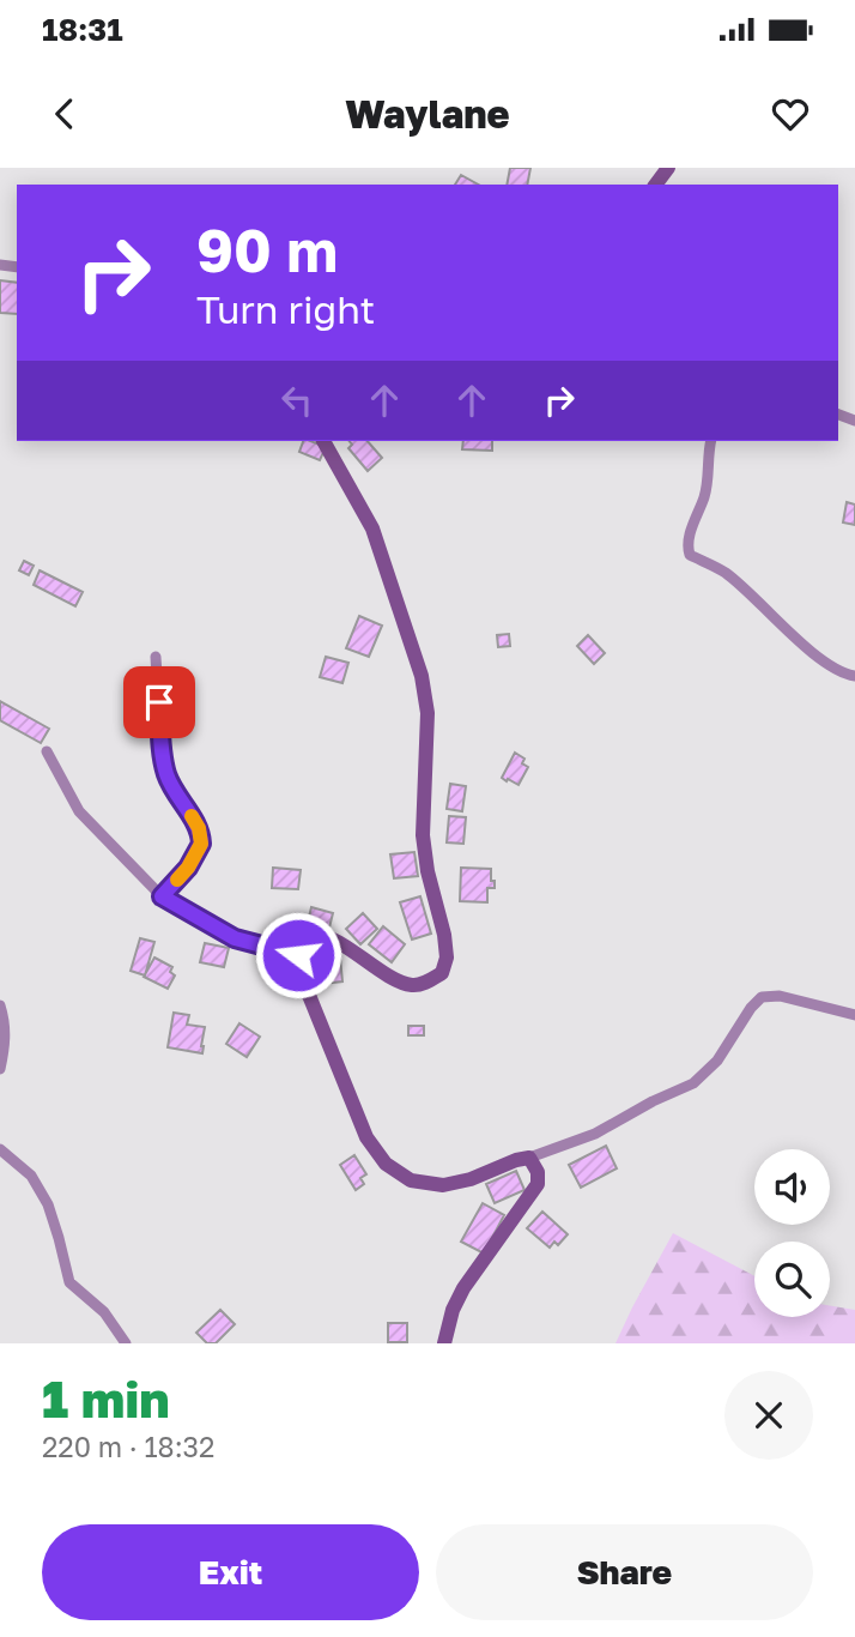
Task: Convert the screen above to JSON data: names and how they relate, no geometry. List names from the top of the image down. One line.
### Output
{"page":{"status":"18:31","header":"Waylane","turn":["90 m","Turn right"],"heading":["1 min","220 m · 18:32"],"buttons":["Exit","Share"]}}
